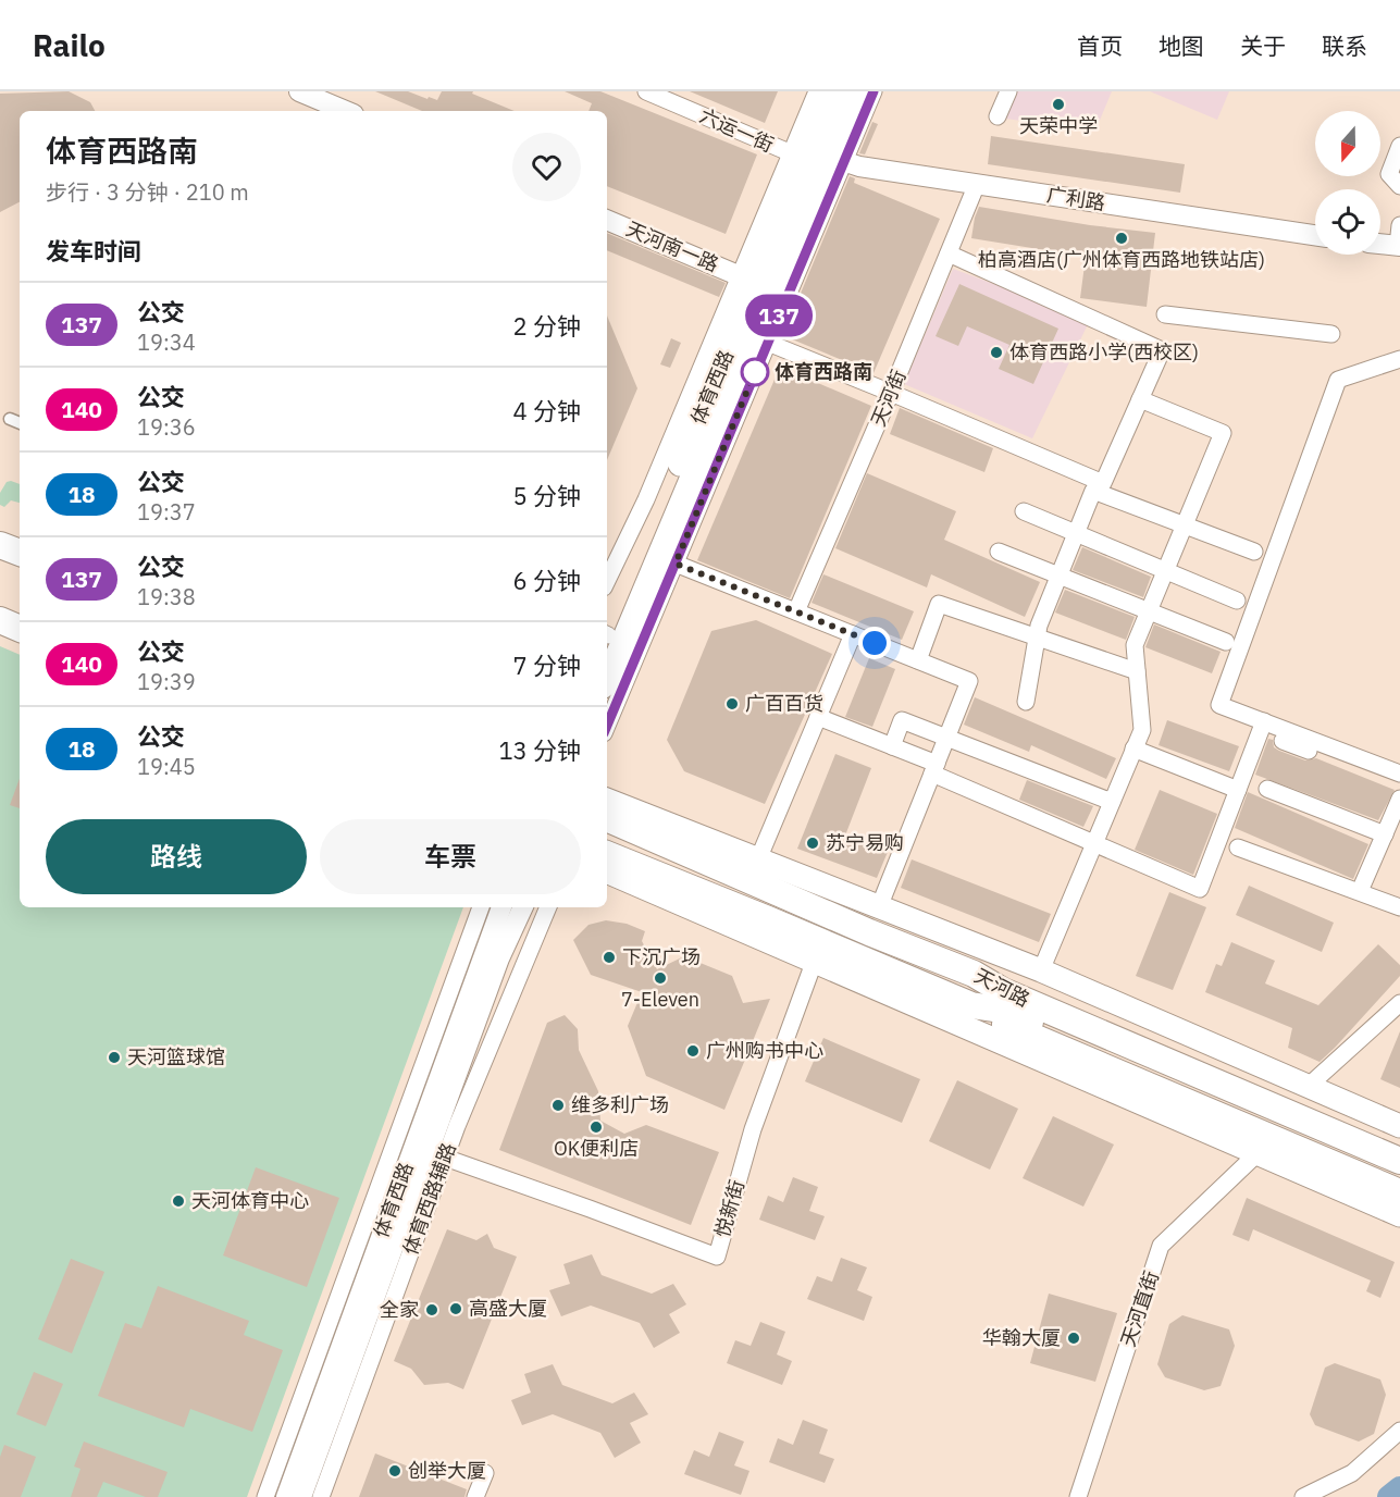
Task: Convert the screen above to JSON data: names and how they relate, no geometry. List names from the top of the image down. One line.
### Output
{"streets":{"highway":["天河路"],"main road":["体育西路"],"street":["六运一街","广利路","天河南一路","天河街","体育西路辅路","悦新街","天河直街"]},"crossings":[["六运一街","广利路"],["六运一街","体育西路"],["广利路","体育西路"],["广利路","天河街"],["天河南一路","体育西路"],["体育西路","体育西路辅路"],["体育西路辅路","悦新街"]],"places":["天荣中学","柏高酒店(广州体育西路地铁站店)","体育西路小学(西校区)","体育西路南","广百百货","苏宁易购","下沉广场","7-Eleven","广州购书中心","天河篮球馆","维多利广场","OK便利店","天河体育中心","高盛大厦","全家","华翰大厦","创举大厦"],"lines":["bus line 137"],"north":"bottom","page":{"header":"Railo","nav":["首页","地图","关于","联系"],"on_map":"137","heading":[["体育西路南","步行 · 3 分钟 · 210 m"],"发车时间"],"list":[{"mark":"137","name":"公交","note":"19:34","value":"2 分钟"},{"mark":"140","name":"公交","note":"19:36","value":"4 分钟"},{"mark":"18","name":"公交","note":"19:37","value":"5 分钟"},{"mark":"137","name":"公交","note":"19:38","value":"6 分钟"},{"mark":"140","name":"公交","note":"19:39","value":"7 分钟"},{"mark":"18","name":"公交","note":"19:45","value":"13 分钟"}],"buttons":["路线","车票"]}}
